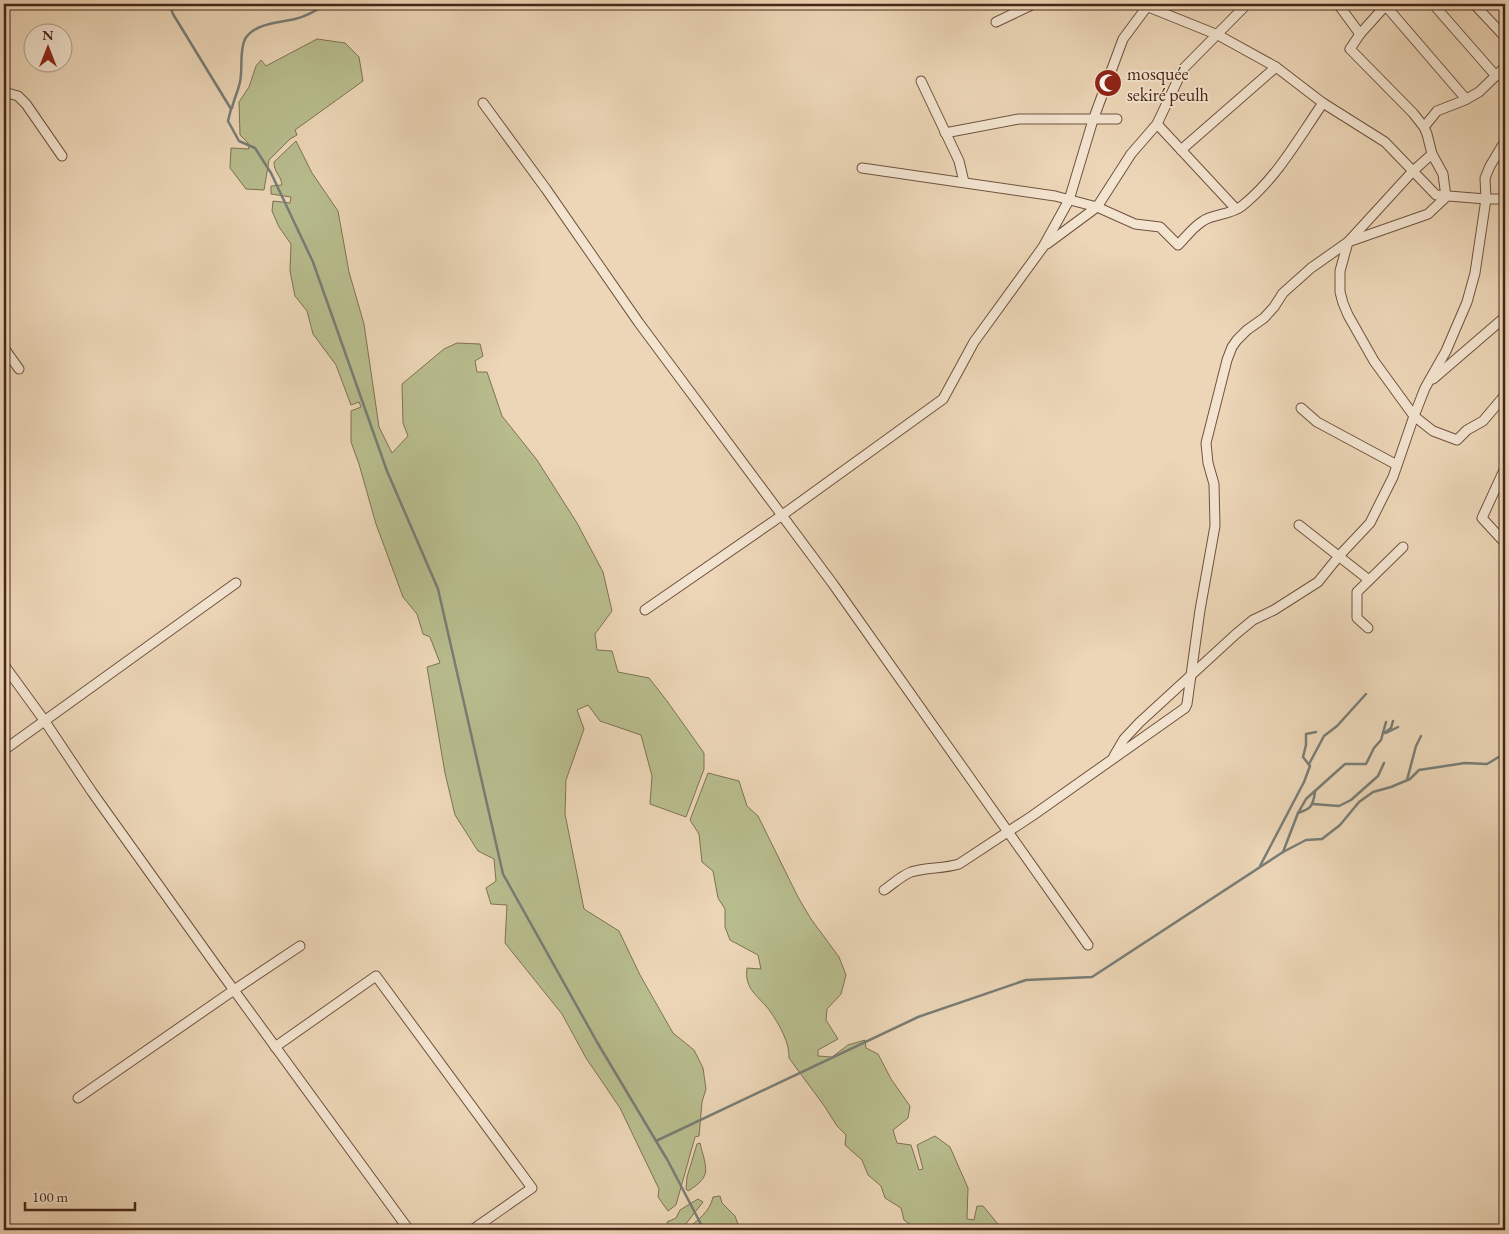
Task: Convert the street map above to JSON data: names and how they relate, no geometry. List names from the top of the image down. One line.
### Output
{"places":{"mosque":["mosquée sekiré peulh"]},"scale_bar":"100 m","north":"top"}
